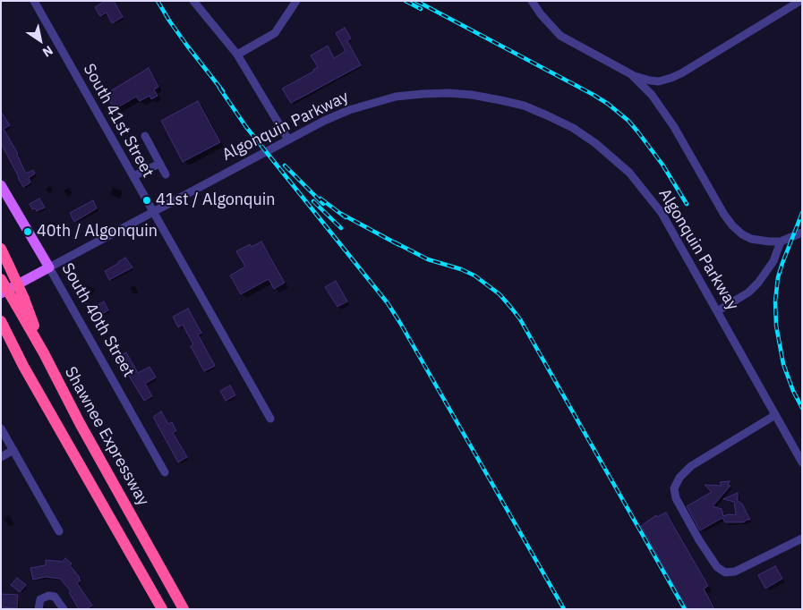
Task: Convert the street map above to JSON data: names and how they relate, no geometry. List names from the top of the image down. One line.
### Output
{"streets":{"highway":["Shawnee Expressway"],"main road":["Algonquin Parkway","South 40th Street"],"street":["South 41st Street"]},"crossings":[["South 41st Street","Algonquin Parkway"],["Algonquin Parkway","South 40th Street"]],"places":["41st / Algonquin","40th / Algonquin"],"north":"bottom right"}
